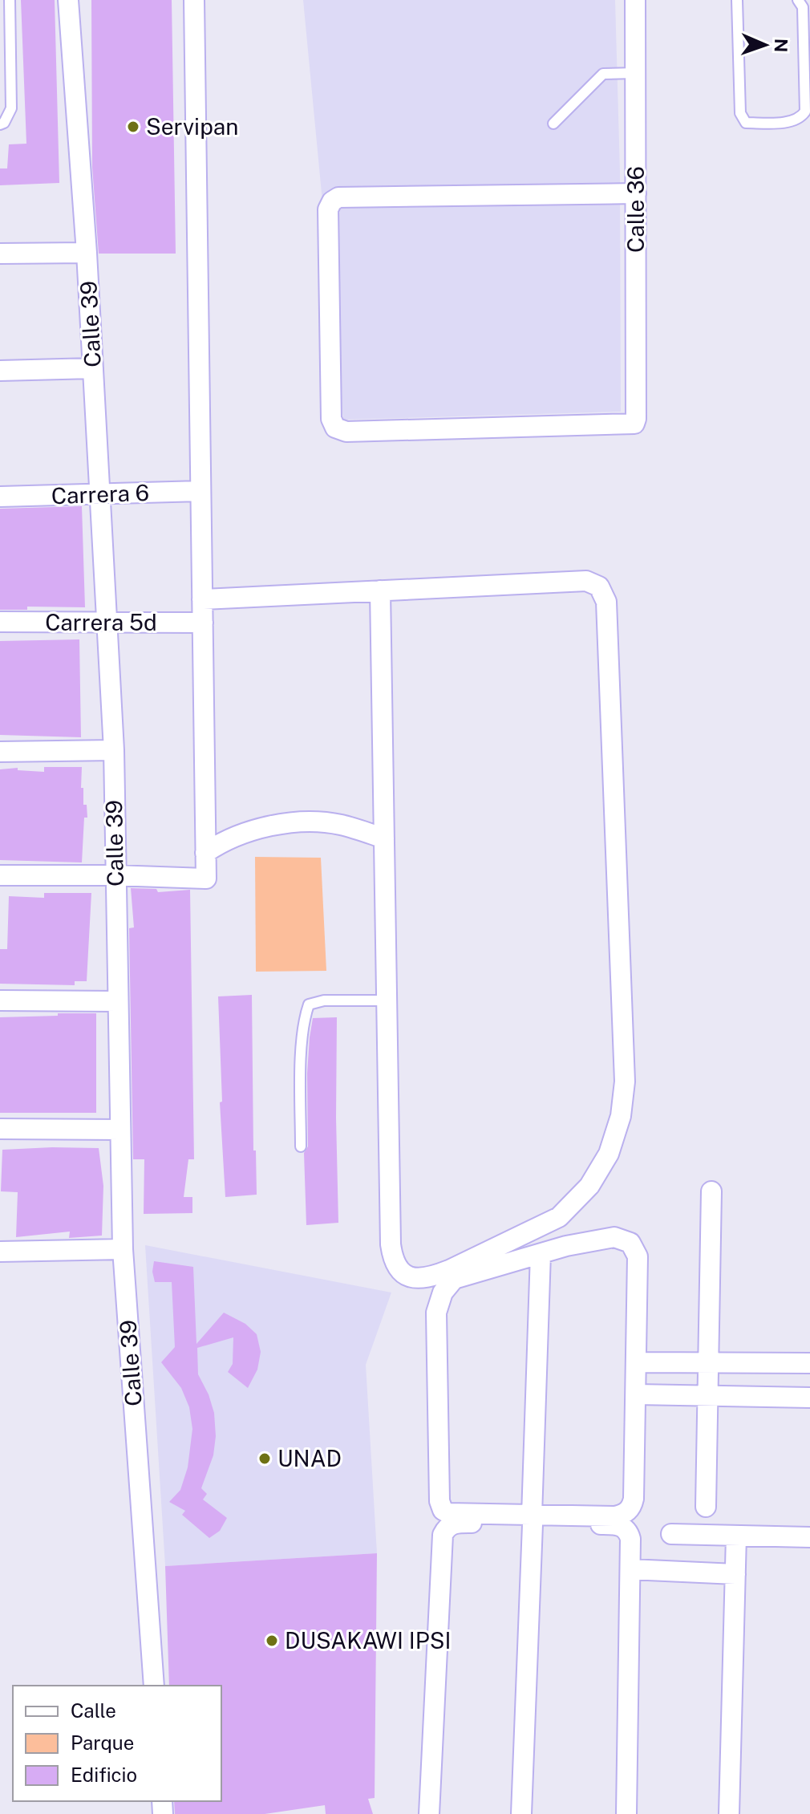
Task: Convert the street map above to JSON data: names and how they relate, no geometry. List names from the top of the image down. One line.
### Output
{"streets":{"street":["Calle 36","Calle 39","Carrera 6","Carrera 5d"]},"crossings":[["Calle 39","Carrera 6"],["Calle 39","Carrera 5d"]],"places":["Servipan","UNAD","DUSAKAWI IPSI"],"legend":["Calle","Parque","Edificio"],"north":"right"}
